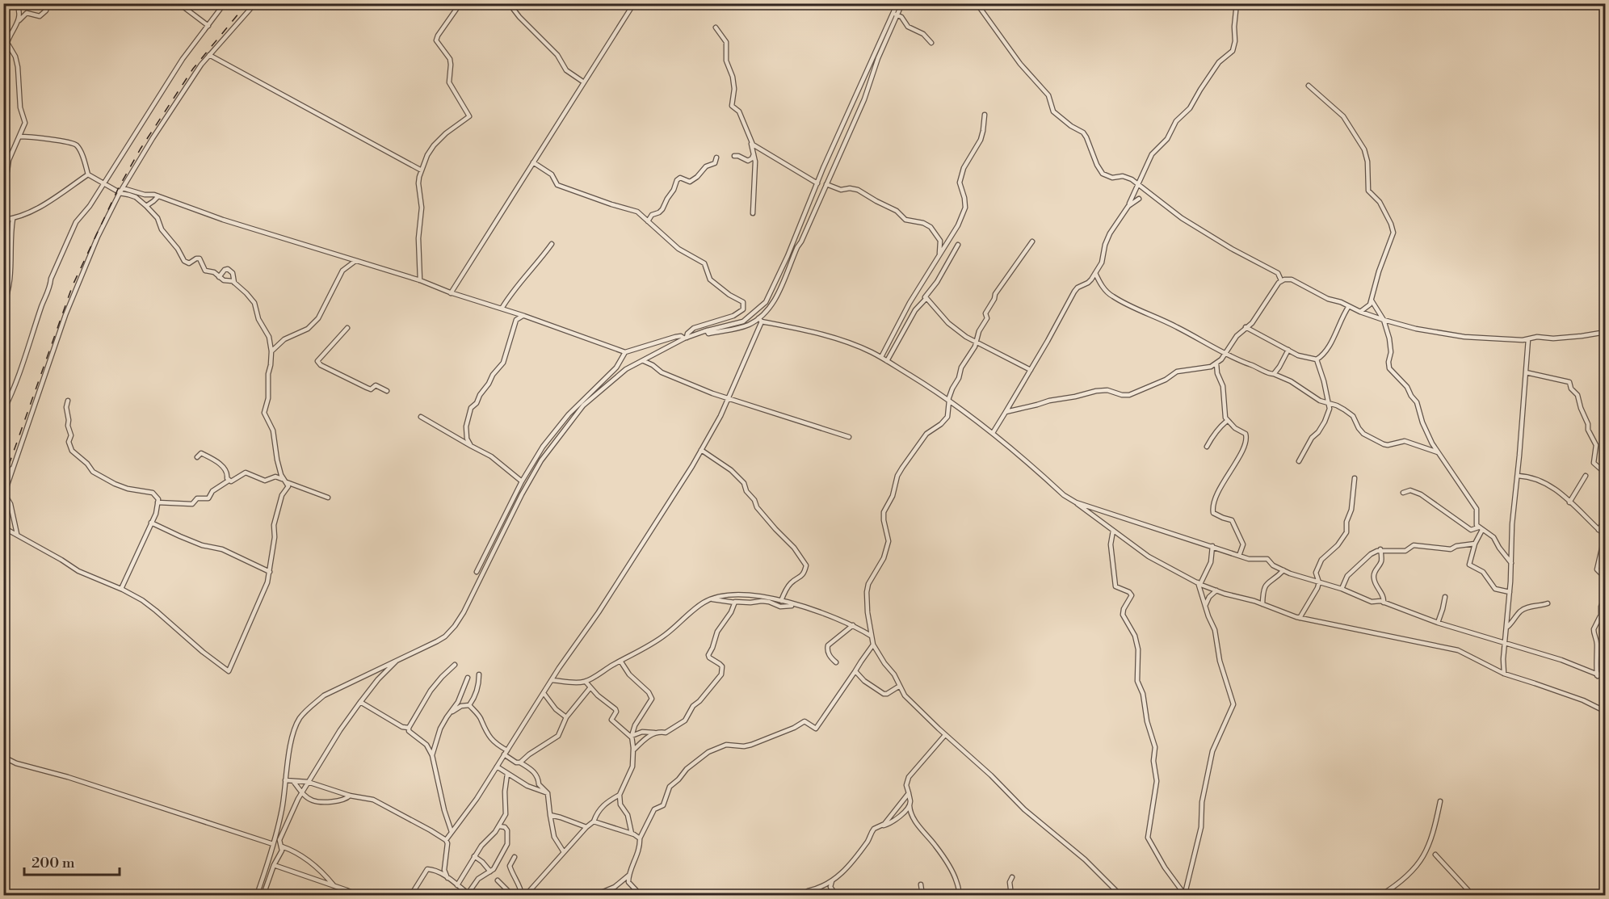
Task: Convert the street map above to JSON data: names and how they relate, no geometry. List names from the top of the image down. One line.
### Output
{"scale_bar":"200 m"}
